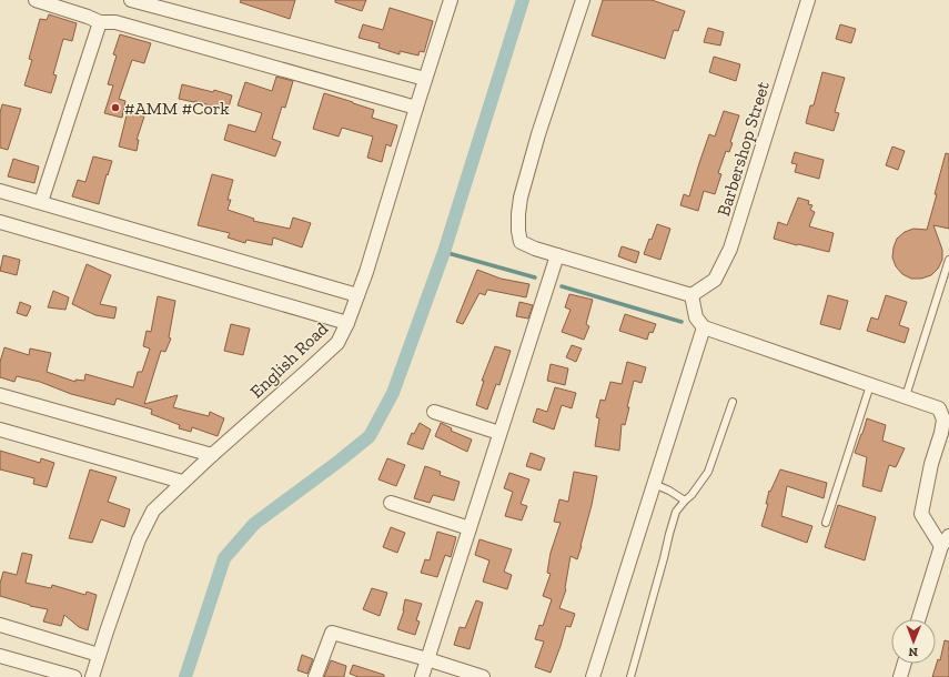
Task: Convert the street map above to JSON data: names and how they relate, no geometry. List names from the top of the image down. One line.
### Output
{"streets":{"street":["Barbershop Street","English Road"]},"places":["#AMM #Cork"],"north":"bottom"}
